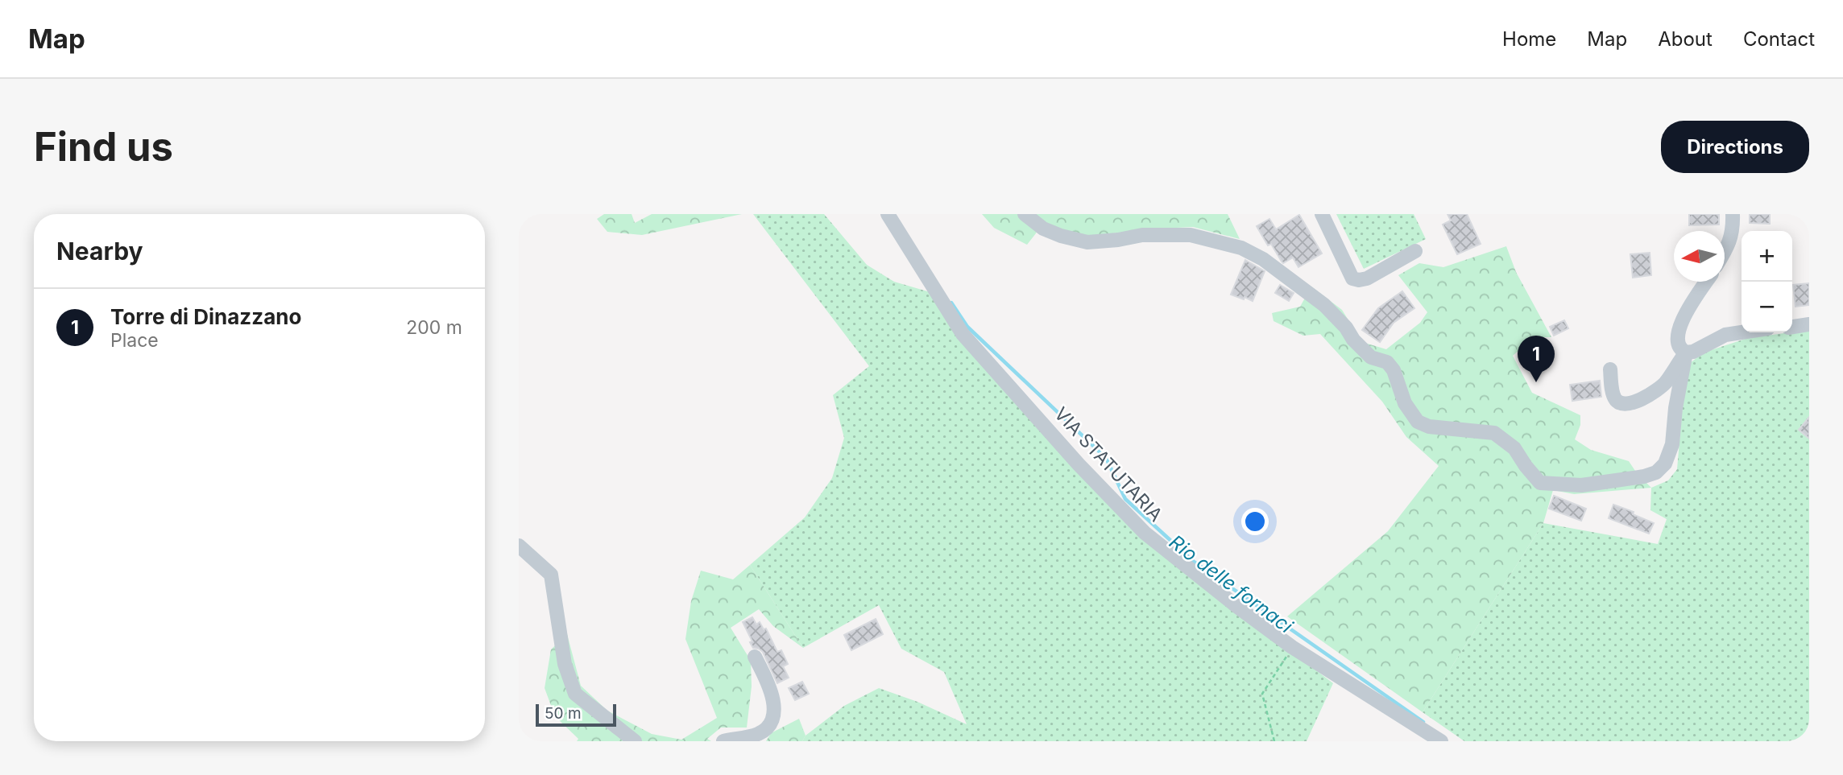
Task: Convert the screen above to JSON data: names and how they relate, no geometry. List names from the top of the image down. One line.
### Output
{"streets":{"street":["VIA STATUTARIA"]},"water":["Rio delle fornaci"],"scale_bar":"50 m","north":"left","page":{"header":"Map","nav":["Home","Map","About","Contact"],"buttons":"Directions","title":"Find us","heading":"Nearby","map_buttons":["+","−"],"list":[{"mark":"1","name":"Torre di Dinazzano","note":"Place","value":"200 m"}],"pins":"1","scale":"50 m"}}
